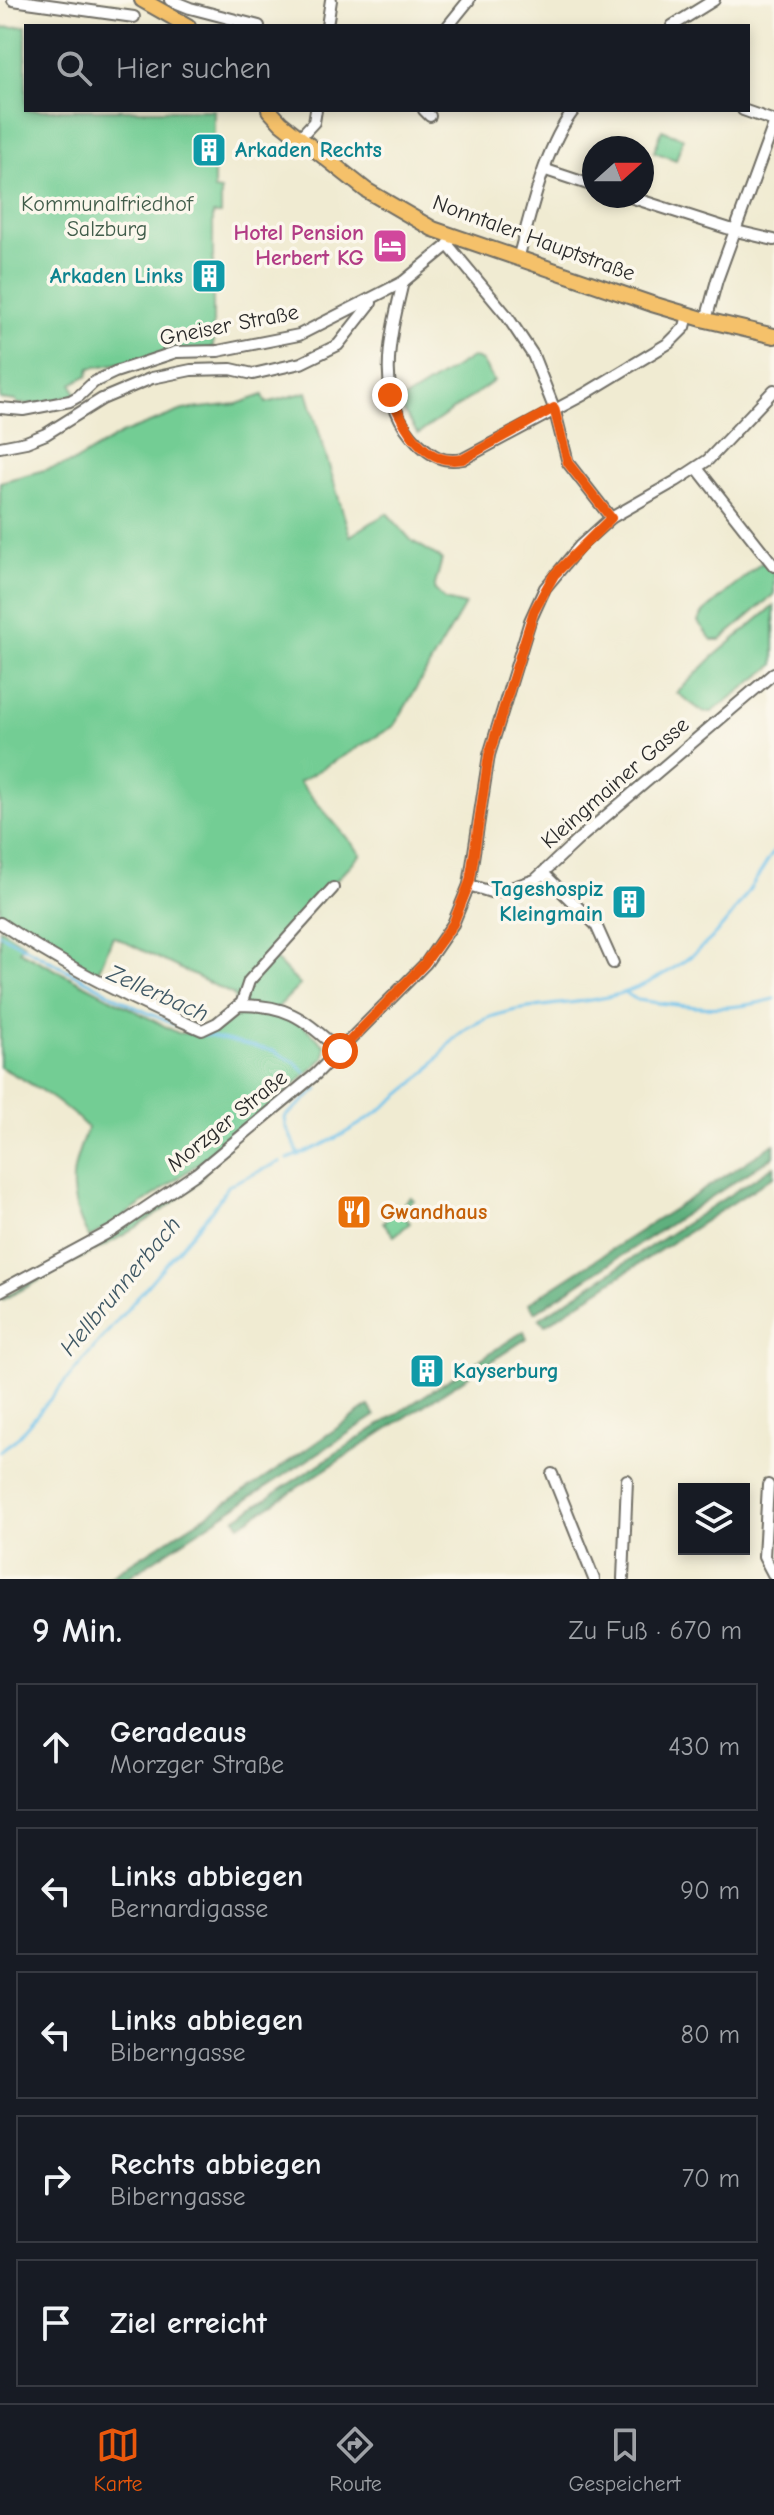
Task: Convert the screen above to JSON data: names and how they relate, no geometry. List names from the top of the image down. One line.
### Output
{"streets":{"main road":["Nonntaler Hauptstraße"],"street":["Gneiser Straße","Kleingmainer Gasse","Morzger Straße"]},"crossings":[["Nonntaler Hauptstraße","Gneiser Straße"],["Kleingmainer Gasse","Morzger Straße"]],"water":["Zellerbach","Hellbrunnerbach"],"parks":["Kommunalfriedhof Salzburg"],"places":{"building":["Arkaden Rechts","Arkaden Links","Tageshospiz Kleingmain","Kayserburg"],"hotel":["Hotel Pension Herbert KG"],"restaurant":["Gwandhaus"]},"north":"right","page":{"search":"Hier suchen","heading":["9 Min.","Zu Fuß · 670 m"],"list":[["Geradeaus","Morzger Straße","430 m"],["Links abbiegen","Bernardigasse","90 m"],["Links abbiegen","Biberngasse","80 m"],["Rechts abbiegen","Biberngasse","70 m"],"Ziel erreicht"],"nav":["Karte","Route","Gespeichert"]}}
